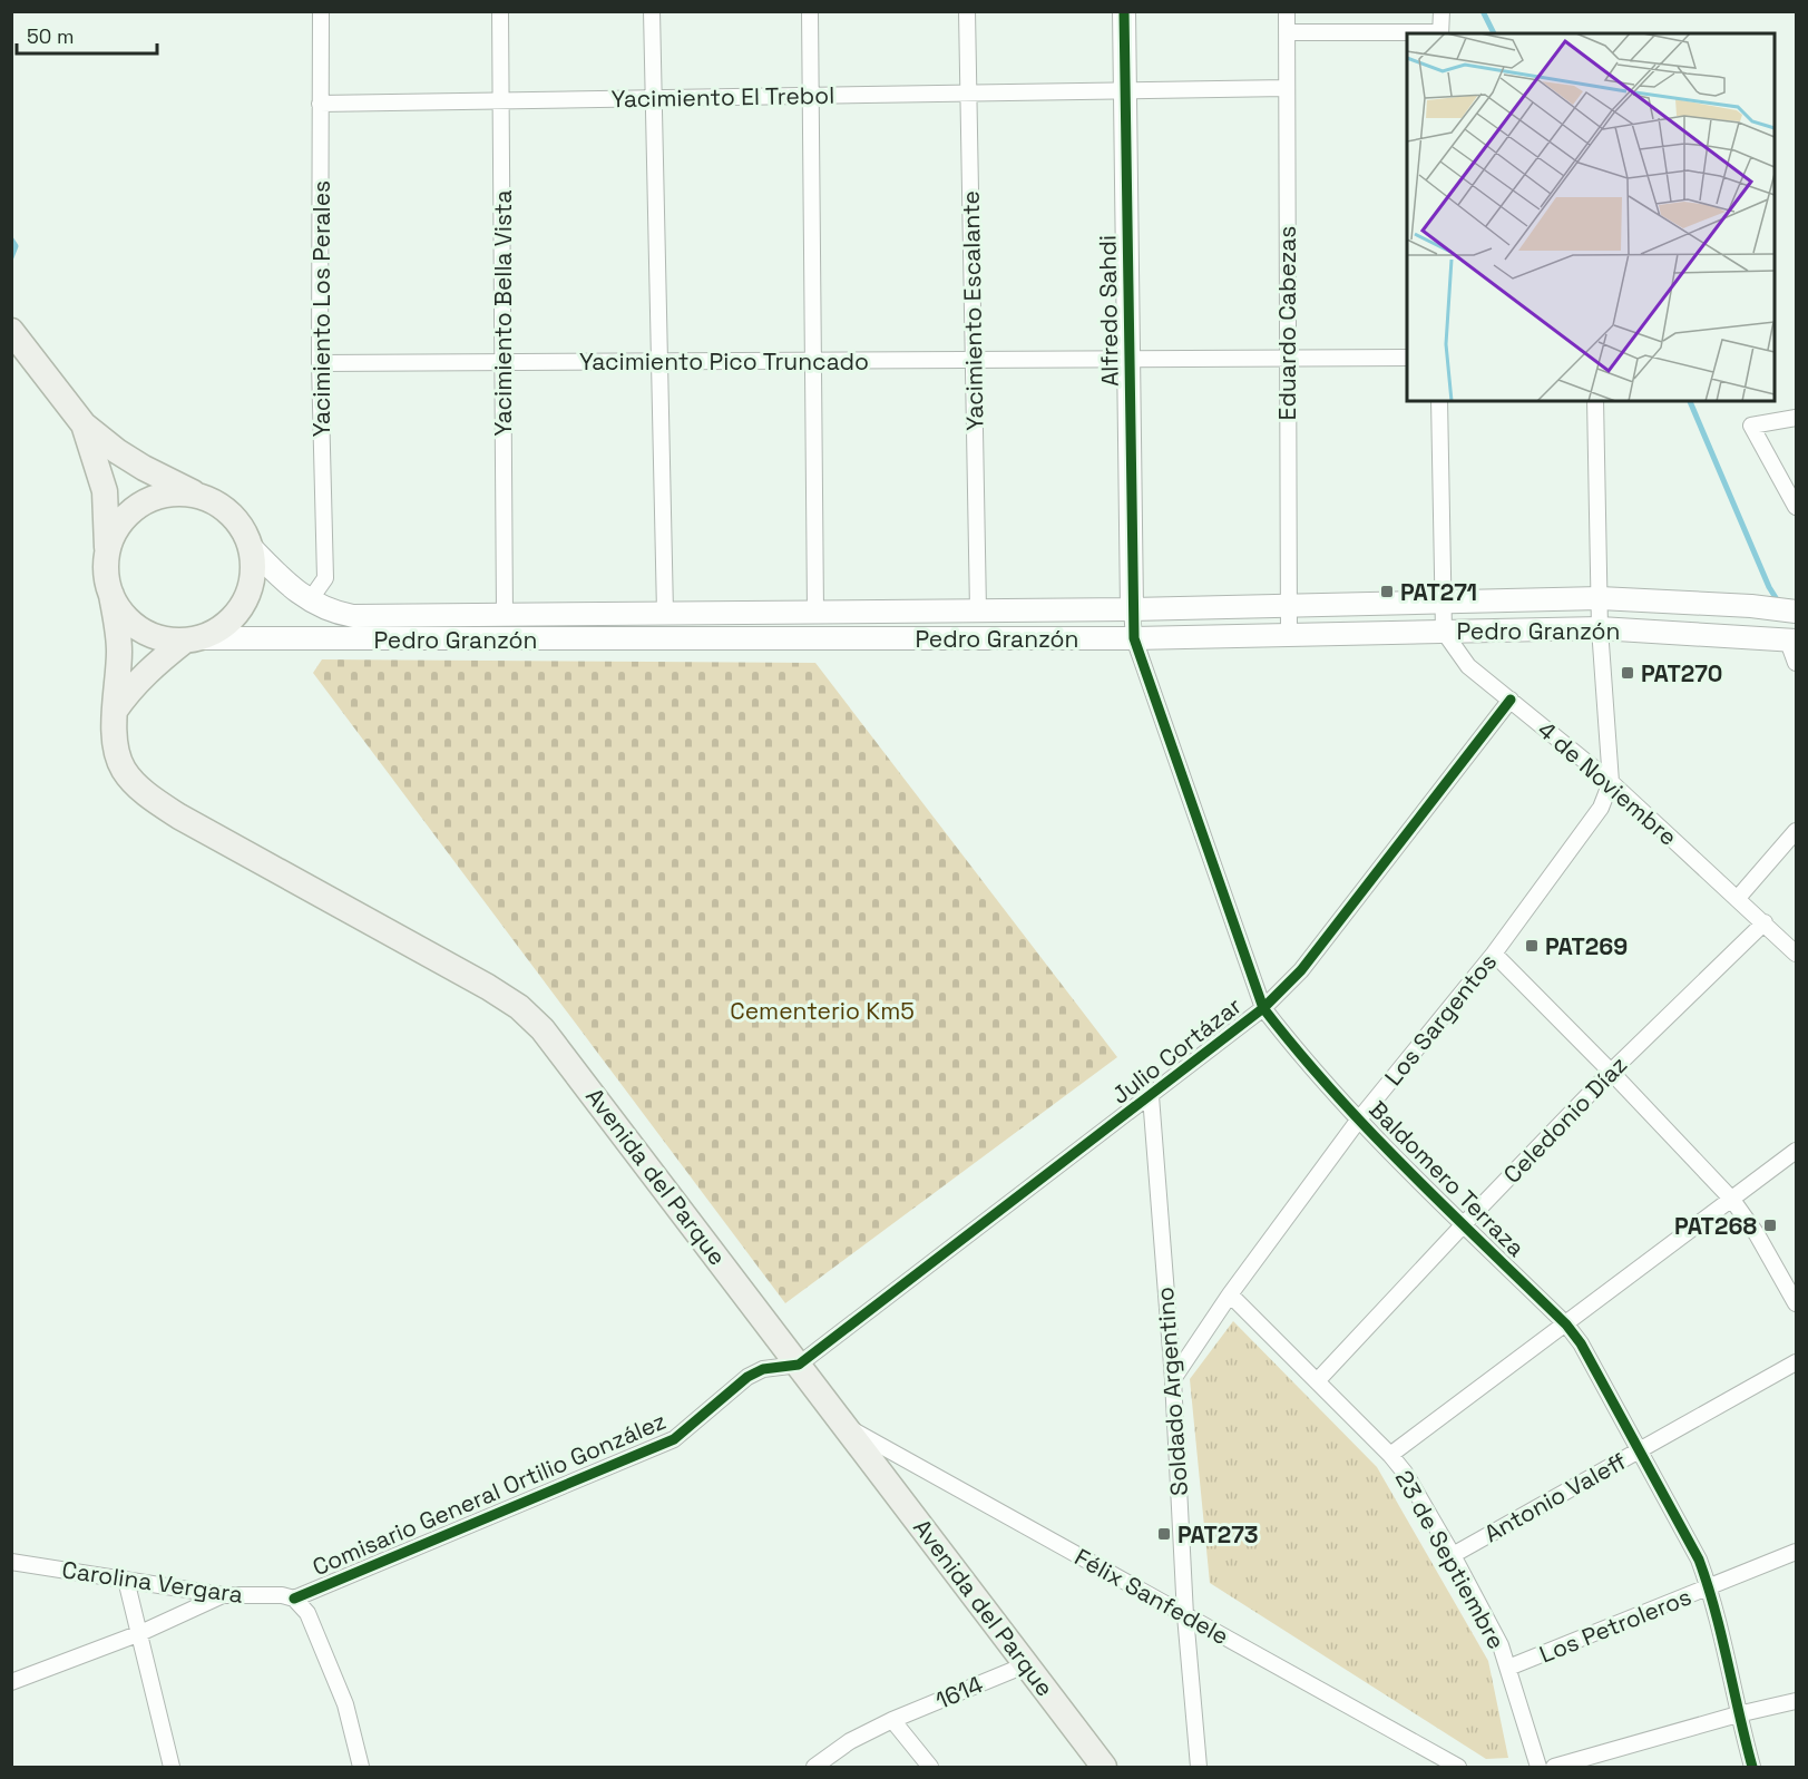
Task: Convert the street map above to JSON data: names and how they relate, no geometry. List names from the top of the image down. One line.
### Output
{"streets":{"main road":["Alfredo Sahdi","Pedro Granzón","Avenida del Parque"],"street":["Yacimiento El Trebol","Yacimiento Los Perales","Yacimiento Escalante","Yacimiento Bella Vista","Eduardo Cabezas","Yacimiento Pico Truncado","4 de Noviembre","Los Sargentos","Julio Cortázar","Celedonio Díaz","Baldomero Terraza","Soldado Argentino","Comisario General Ortilio González","Antonio Valeff","23 de Septiembre","Carolina Vergara","Félix Sanfedele","Los Petroleros","1614"]},"crossings":[["Yacimiento El Trebol","Yacimiento Los Perales"],["Yacimiento El Trebol","Yacimiento Escalante"],["Yacimiento El Trebol","Alfredo Sahdi"],["Yacimiento El Trebol","Yacimiento Bella Vista"],["Yacimiento El Trebol","Eduardo Cabezas"],["Yacimiento Los Perales","Yacimiento Pico Truncado"],["Yacimiento Los Perales","Pedro Granzón"],["Yacimiento Escalante","Yacimiento Pico Truncado"],["Yacimiento Escalante","Pedro Granzón"],["Alfredo Sahdi","Yacimiento Pico Truncado"],["Alfredo Sahdi","Pedro Granzón"],["Alfredo Sahdi","Baldomero Terraza"],["Yacimiento Bella Vista","Yacimiento Pico Truncado"],["Yacimiento Bella Vista","Pedro Granzón"],["Eduardo Cabezas","Yacimiento Pico Truncado"],["Eduardo Cabezas","Pedro Granzón"],["Pedro Granzón","4 de Noviembre"],["Pedro Granzón","Los Sargentos"],["Pedro Granzón","Avenida del Parque"],["Pedro Granzón","Baldomero Terraza"],["4 de Noviembre","Los Sargentos"],["4 de Noviembre","Julio Cortázar"],["4 de Noviembre","Celedonio Díaz"],["Los Sargentos","Baldomero Terraza"],["Los Sargentos","Soldado Argentino"],["Los Sargentos","23 de Septiembre"],["Julio Cortázar","Avenida del Parque"],["Julio Cortázar","Baldomero Terraza"],["Julio Cortázar","Soldado Argentino"],["Julio Cortázar","Comisario General Ortilio González"],["Celedonio Díaz","Baldomero Terraza"],["Celedonio Díaz","23 de Septiembre"],["Avenida del Parque","Comisario General Ortilio González"],["Avenida del Parque","Félix Sanfedele"],["Avenida del Parque","1614"],["Baldomero Terraza","Antonio Valeff"],["Baldomero Terraza","Los Petroleros"],["Soldado Argentino","Félix Sanfedele"],["Comisario General Ortilio González","Carolina Vergara"],["Antonio Valeff","23 de Septiembre"],["23 de Septiembre","Los Petroleros"]],"parks":["Cementerio Km5"],"places":{"transit":["PAT271","PAT270","PAT269","PAT268","PAT273"]},"scale_bar":"50 m"}
